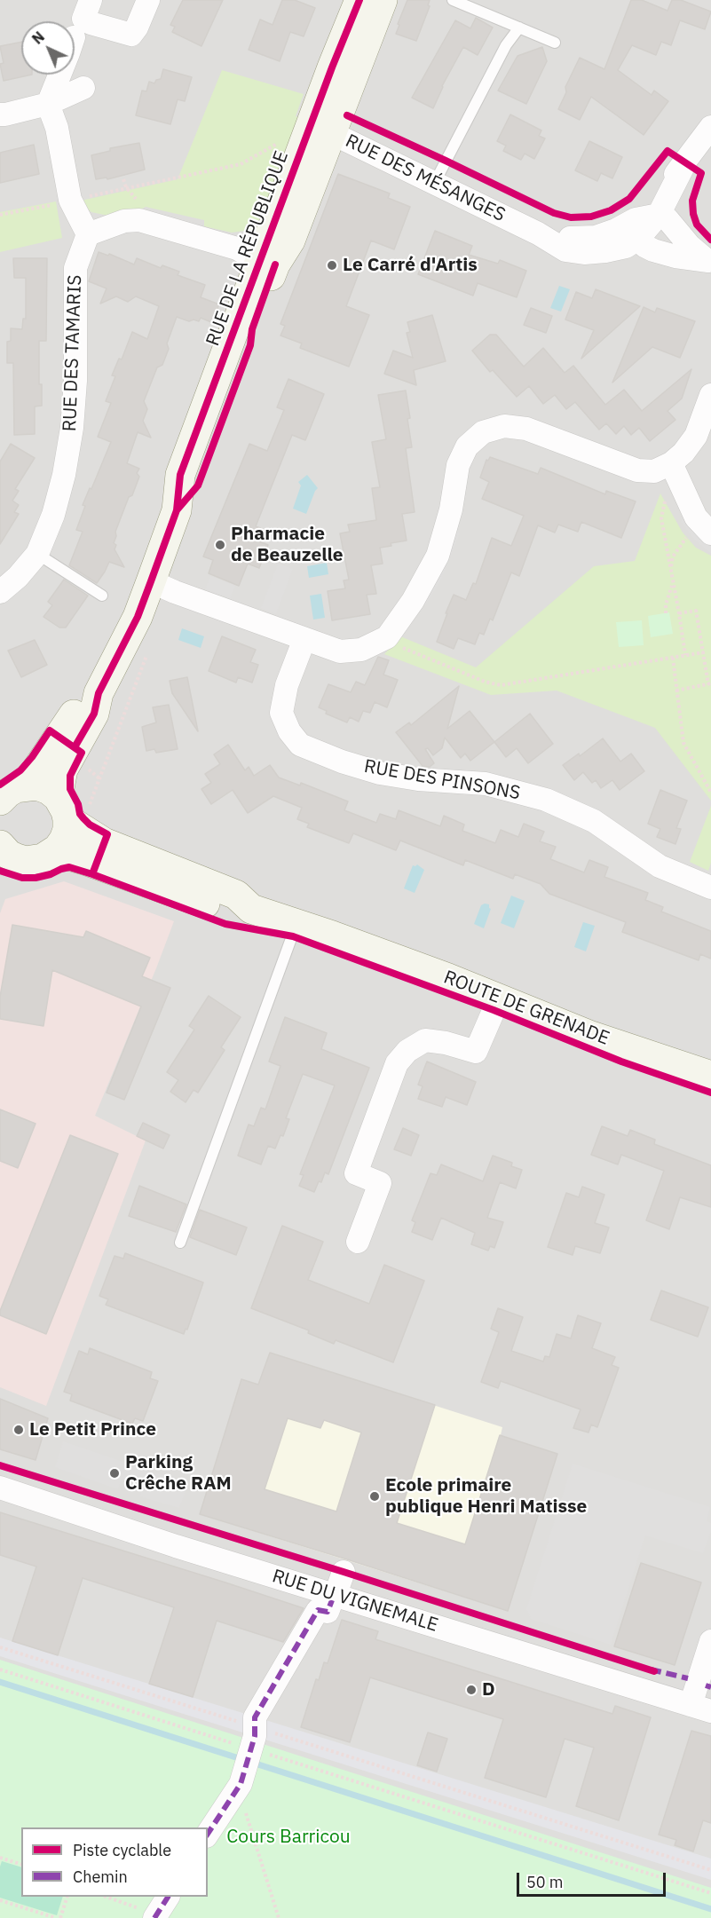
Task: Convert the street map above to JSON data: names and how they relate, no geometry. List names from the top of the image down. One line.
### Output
{"streets":{"street":["RUE DES MÉSANGES","RUE DE LA RÉPUBLIQUE","RUE DES TAMARIS","RUE DES PINSONS","ROUTE DE GRENADE","RUE DU VIGNEMALE"]},"crossings":[["RUE DES MÉSANGES","RUE DE LA RÉPUBLIQUE"],["RUE DE LA RÉPUBLIQUE","ROUTE DE GRENADE"]],"parks":["Cours Barricou"],"places":["Le Carré d'Artis","Pharmacie de Beauzelle","Le Petit Prince","Parking Crêche RAM","Ecole primaire publique Henri Matisse","D"],"legend":["Piste cyclable","Chemin"],"scale_bar":"50 m","north":"top left"}
